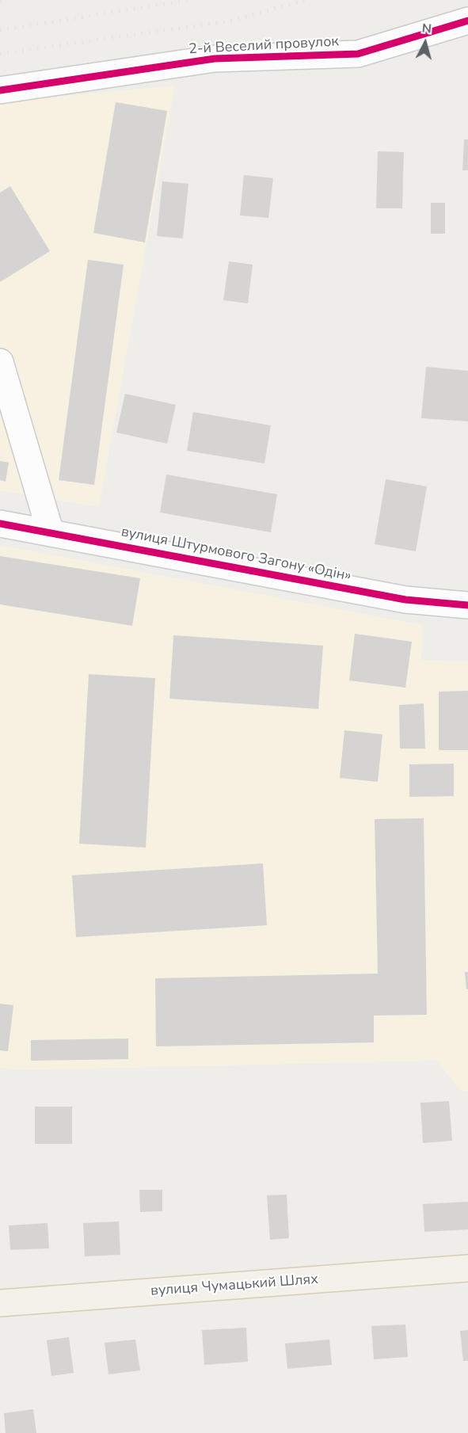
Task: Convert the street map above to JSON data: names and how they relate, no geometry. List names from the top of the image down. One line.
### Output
{"streets":{"main road":["вулиця Чумацький Шлях"],"street":["2-й Веселий провулок","вулиця Штурмового Загону «Одін»"]},"north":"top"}
